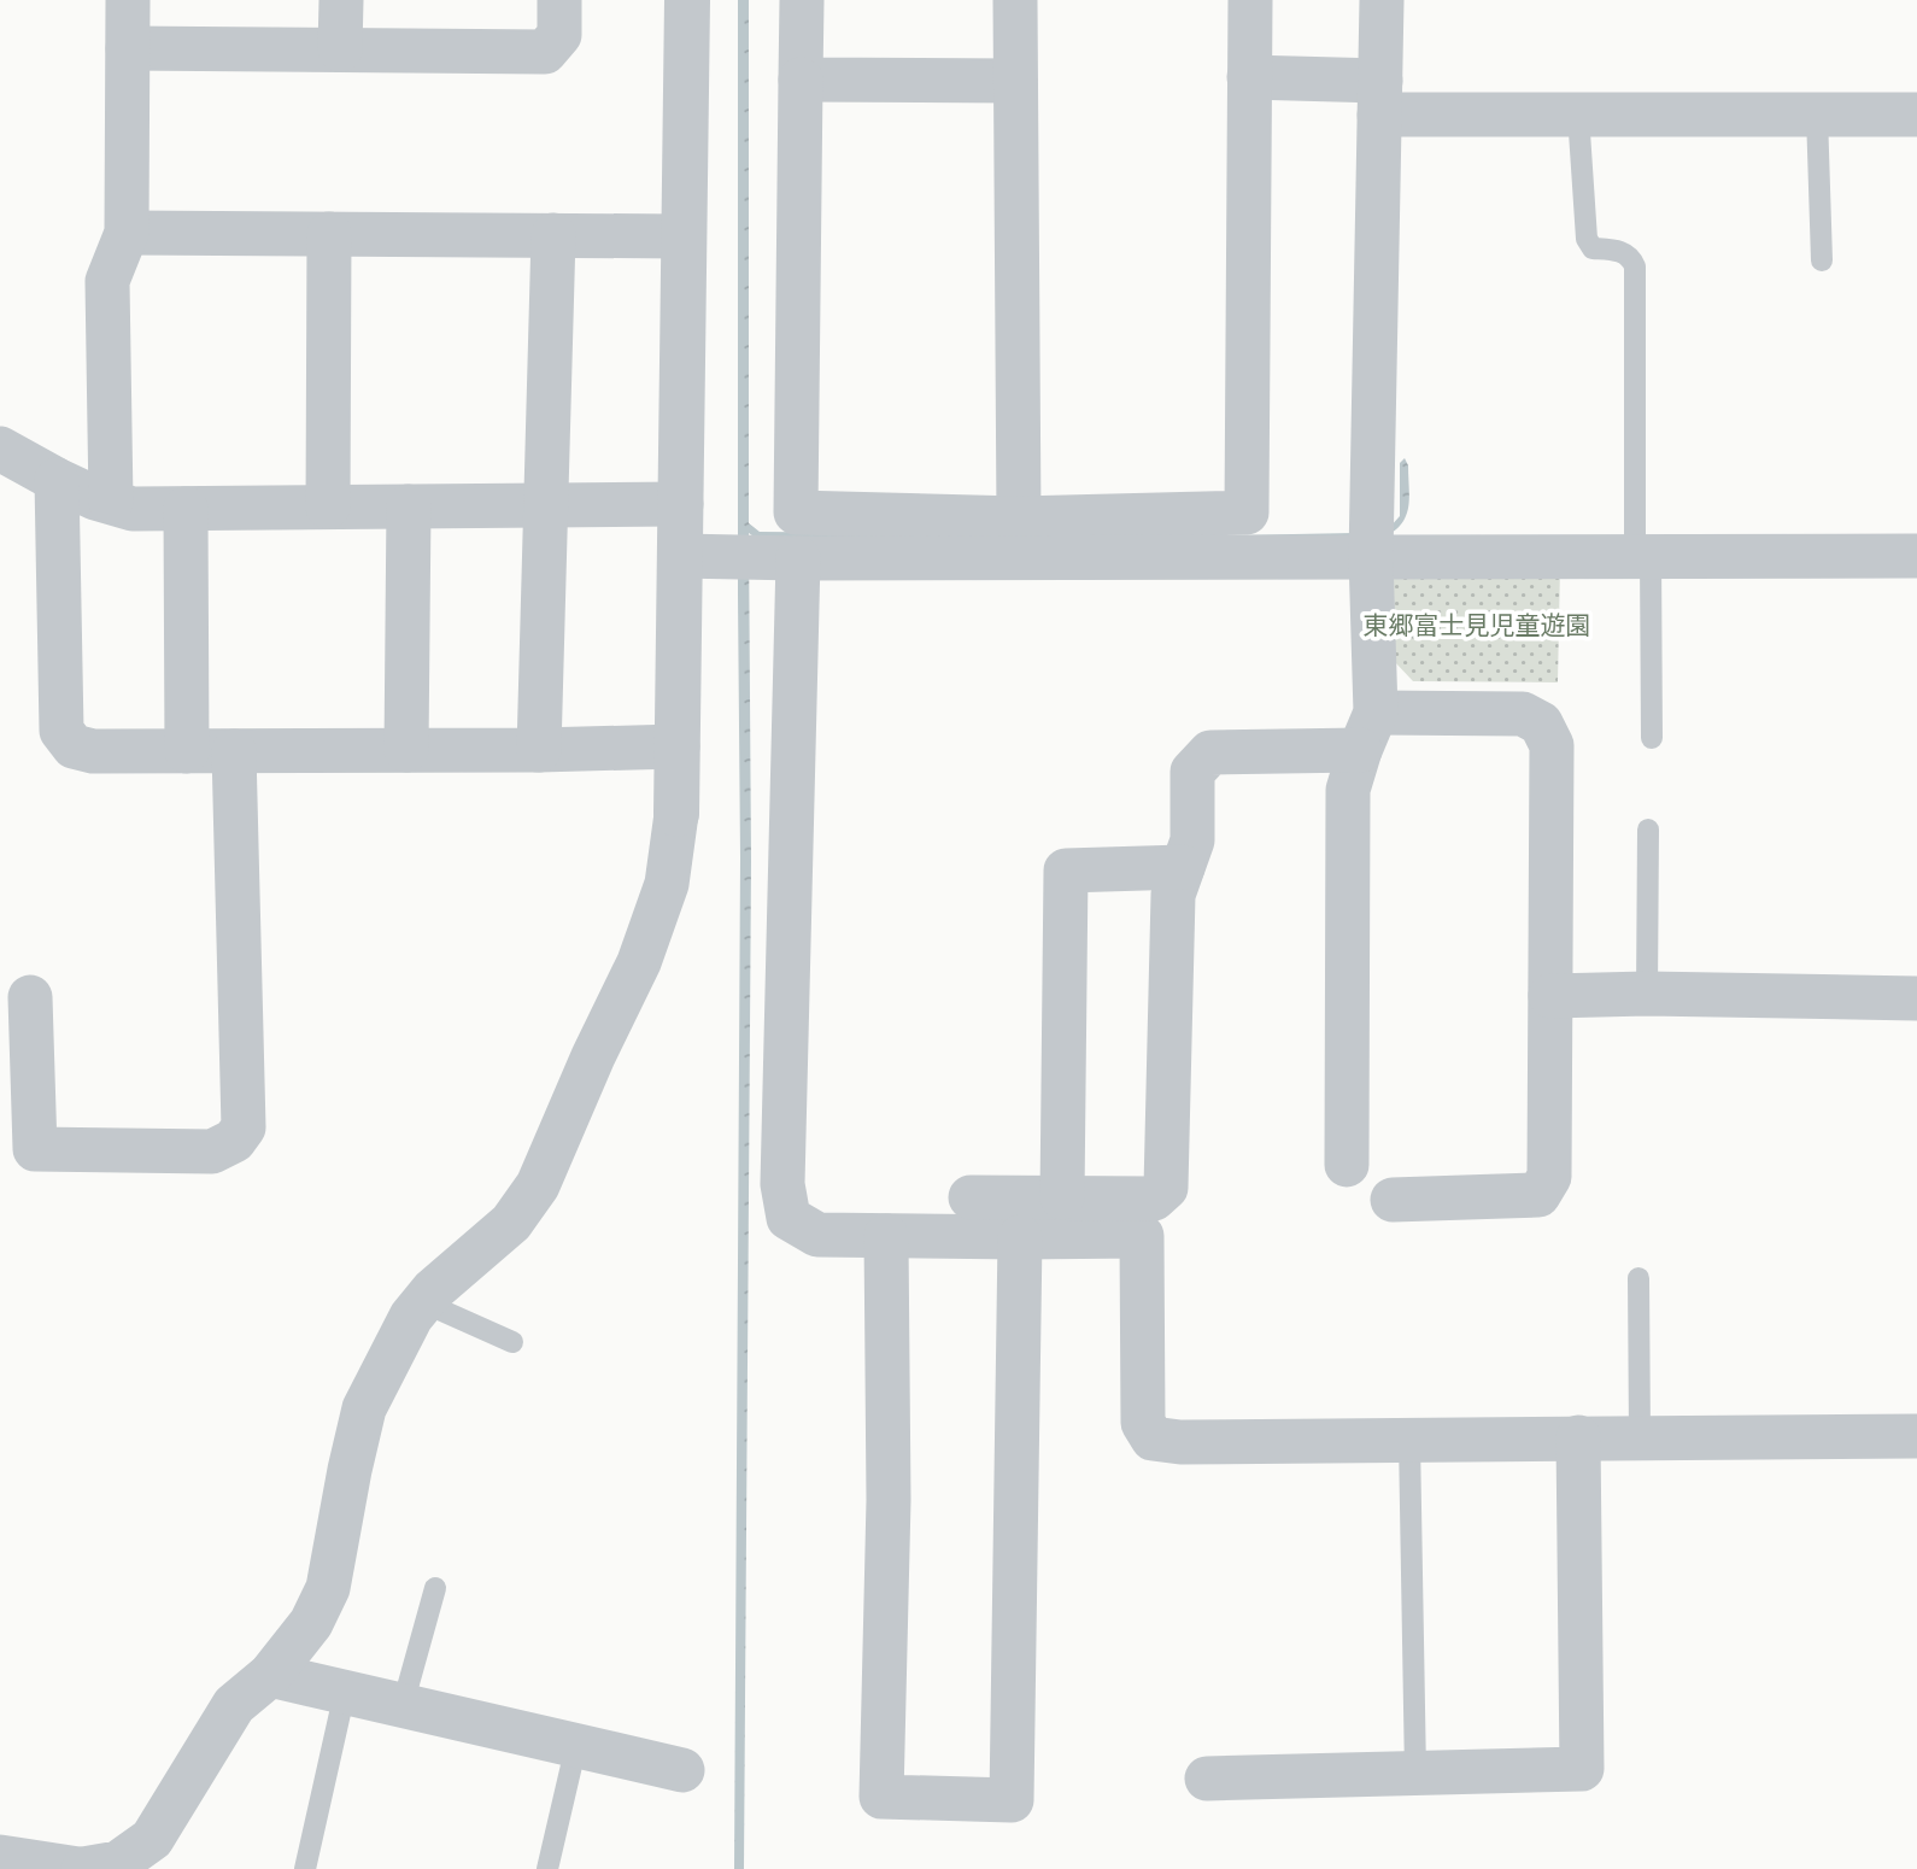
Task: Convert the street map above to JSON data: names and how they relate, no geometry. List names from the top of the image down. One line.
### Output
{"parks":["東郷富士見児童遊園"]}
